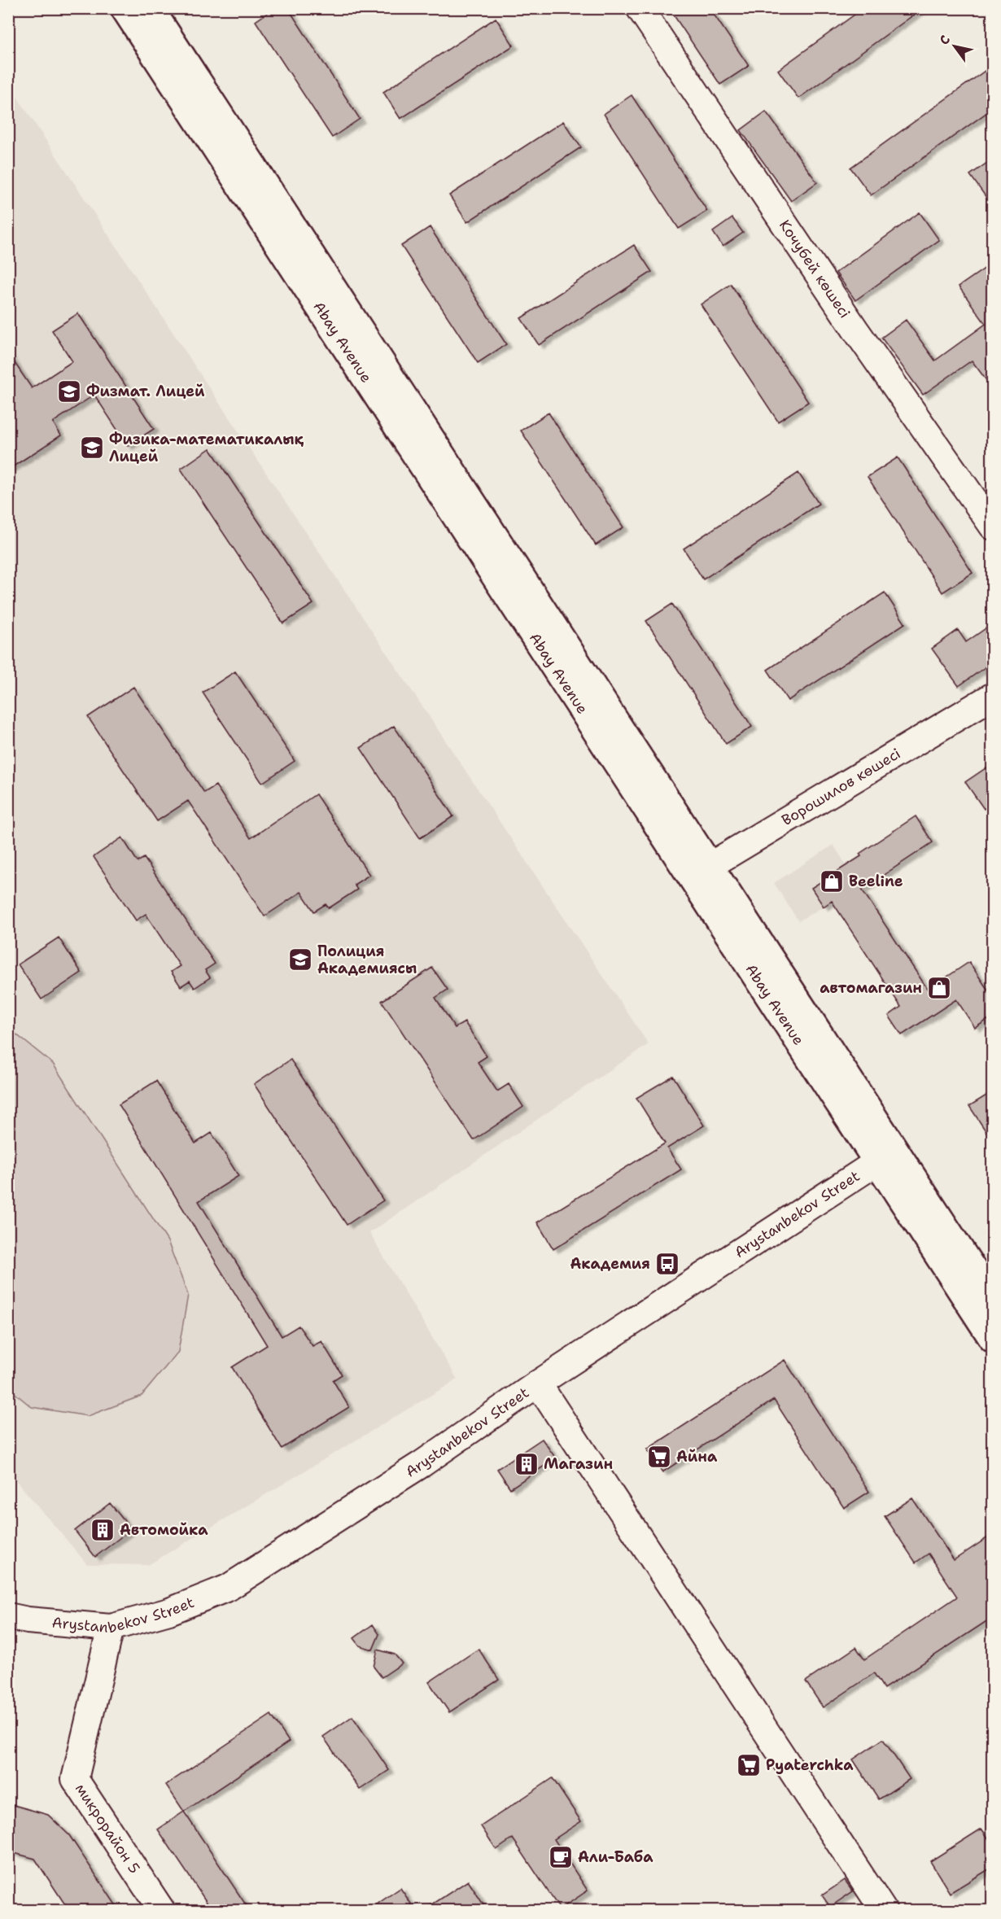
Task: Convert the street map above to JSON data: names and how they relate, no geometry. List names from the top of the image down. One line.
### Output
{"streets":{"main road":["Abay Avenue"],"street":["Кочубей көшесі","Ворошилов көшесі","Arystanbekov Street","микрорайон 5"]},"crossings":[["Abay Avenue","Ворошилов көшесі"],["Abay Avenue","Arystanbekov Street"],["Arystanbekov Street","микрорайон 5"]],"places":{"school or university":["Физмат. Лицей","Физика-математикалық Лицей","Полиция Академиясы"],"shop":["Beeline","автомагазин"],"bus stop":["Академия"],"supermarket":["Айна","Pyaterchka"],"building":["Магазин","Автомойка"],"cafe":["Али-Баба"]},"north":"top left"}
